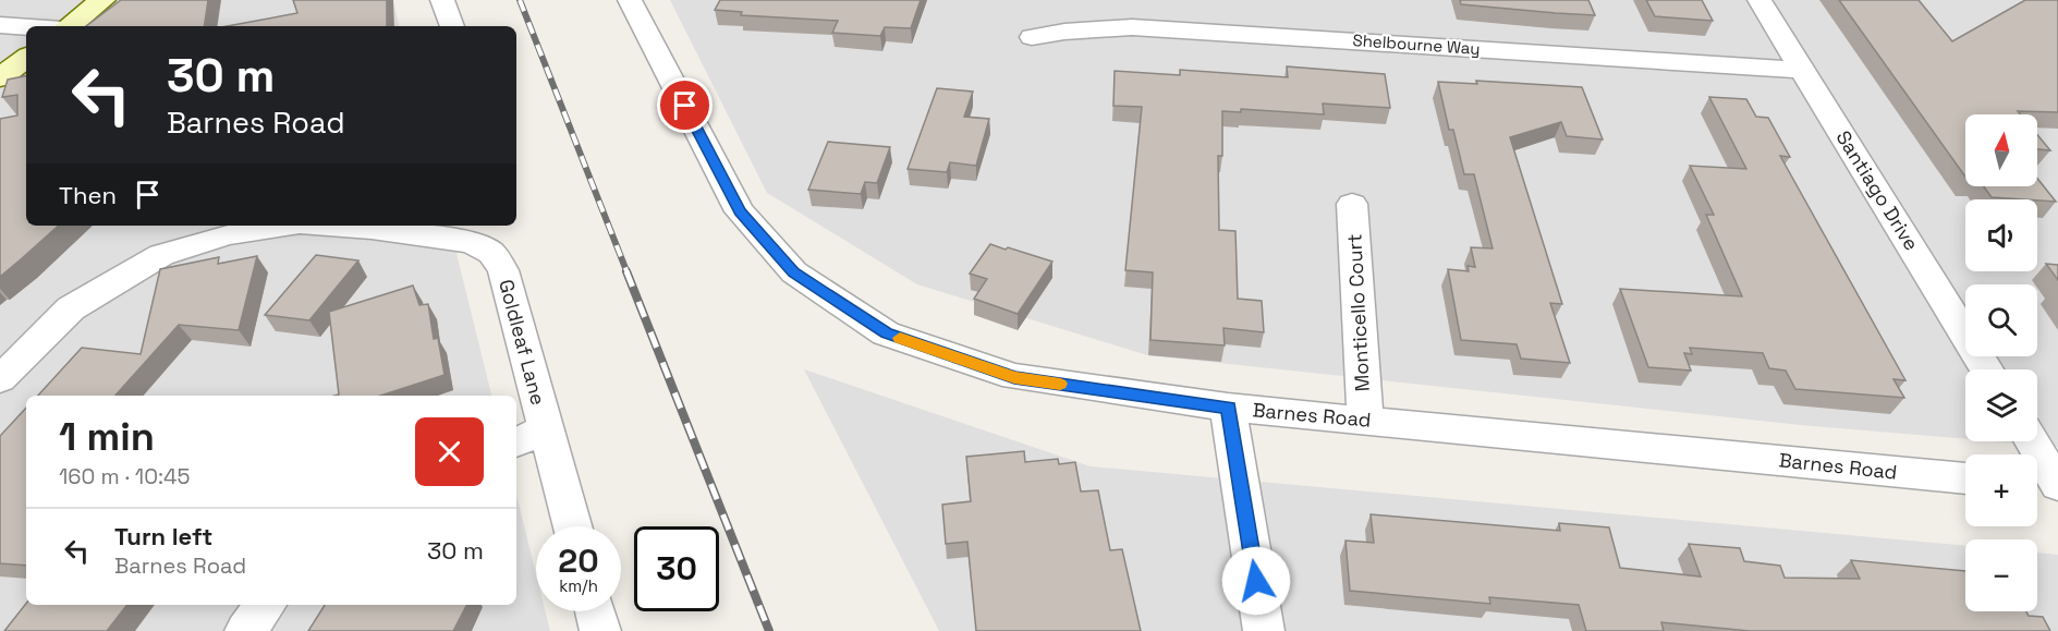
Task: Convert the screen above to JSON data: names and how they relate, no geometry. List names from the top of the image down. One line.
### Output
{"streets":{"street":["Shelbourne Way","Santiago Drive","Monticello Court","Goldleaf Lane","Barnes Road"]},"crossings":[["Shelbourne Way","Santiago Drive"],["Monticello Court","Barnes Road"]],"north":"top","page":{"turn":["30 m","Barnes Road"],"map_buttons":["+","−"],"then":"Then","heading":["1 min","160 m · 10:45"],"list":[{"name":"Turn left","note":"Barnes Road","value":"30 m"}],"speed":"20 km/h","limit":"30"}}
